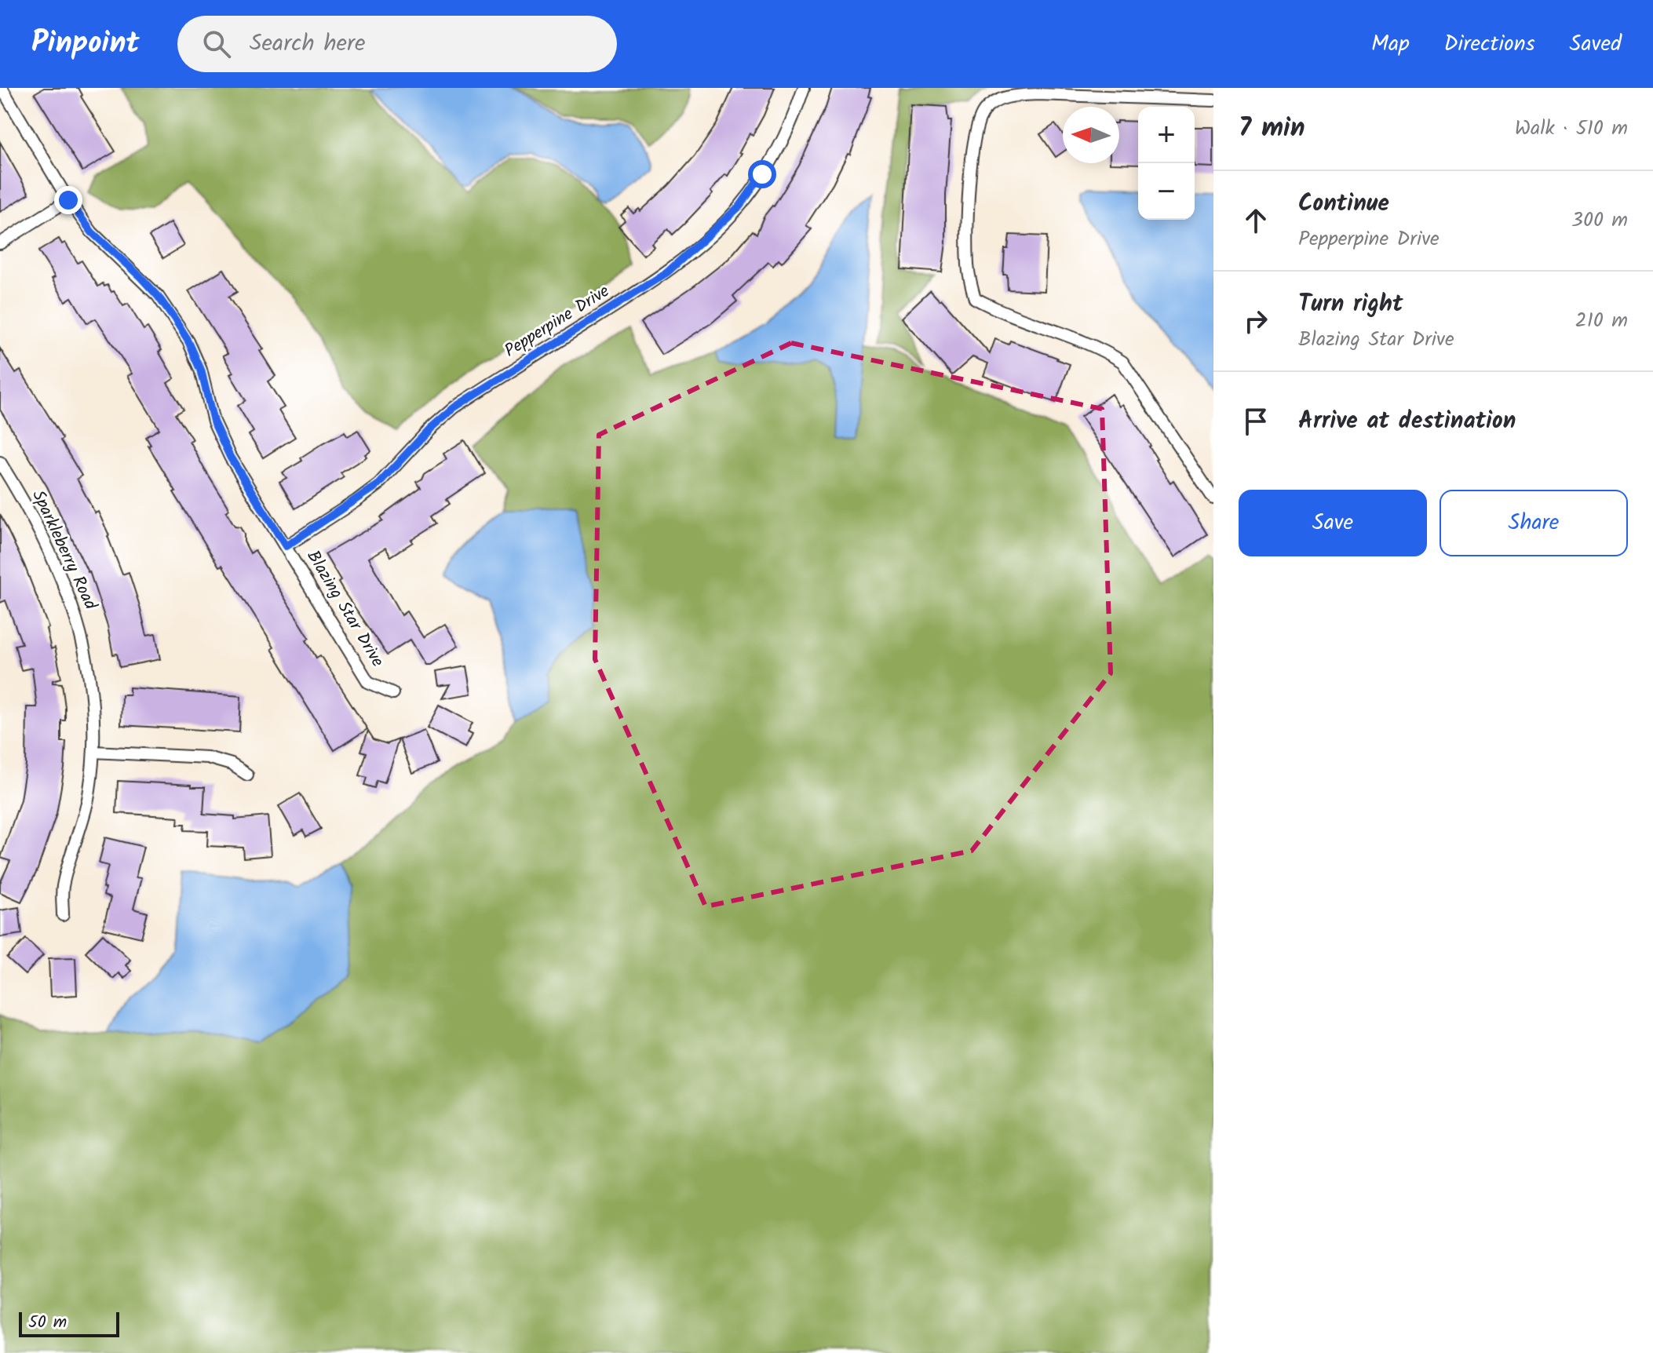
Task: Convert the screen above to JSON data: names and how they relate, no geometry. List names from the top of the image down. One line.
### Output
{"streets":{"street":["Pepperpine Drive","Sparkleberry Road","Blazing Star Drive"]},"crossings":[["Pepperpine Drive","Blazing Star Drive"]],"scale_bar":"50 m","north":"left","page":{"header":"Pinpoint","search":"Search here","nav":["Map","Directions","Saved"],"heading":["7 min","Walk · 510 m"],"map_buttons":["+","−"],"list":[["Continue","Pepperpine Drive","300 m"],["Turn right","Blazing Star Drive","210 m"],"Arrive at destination"],"buttons":["Save","Share"],"scale":"50 m"}}
